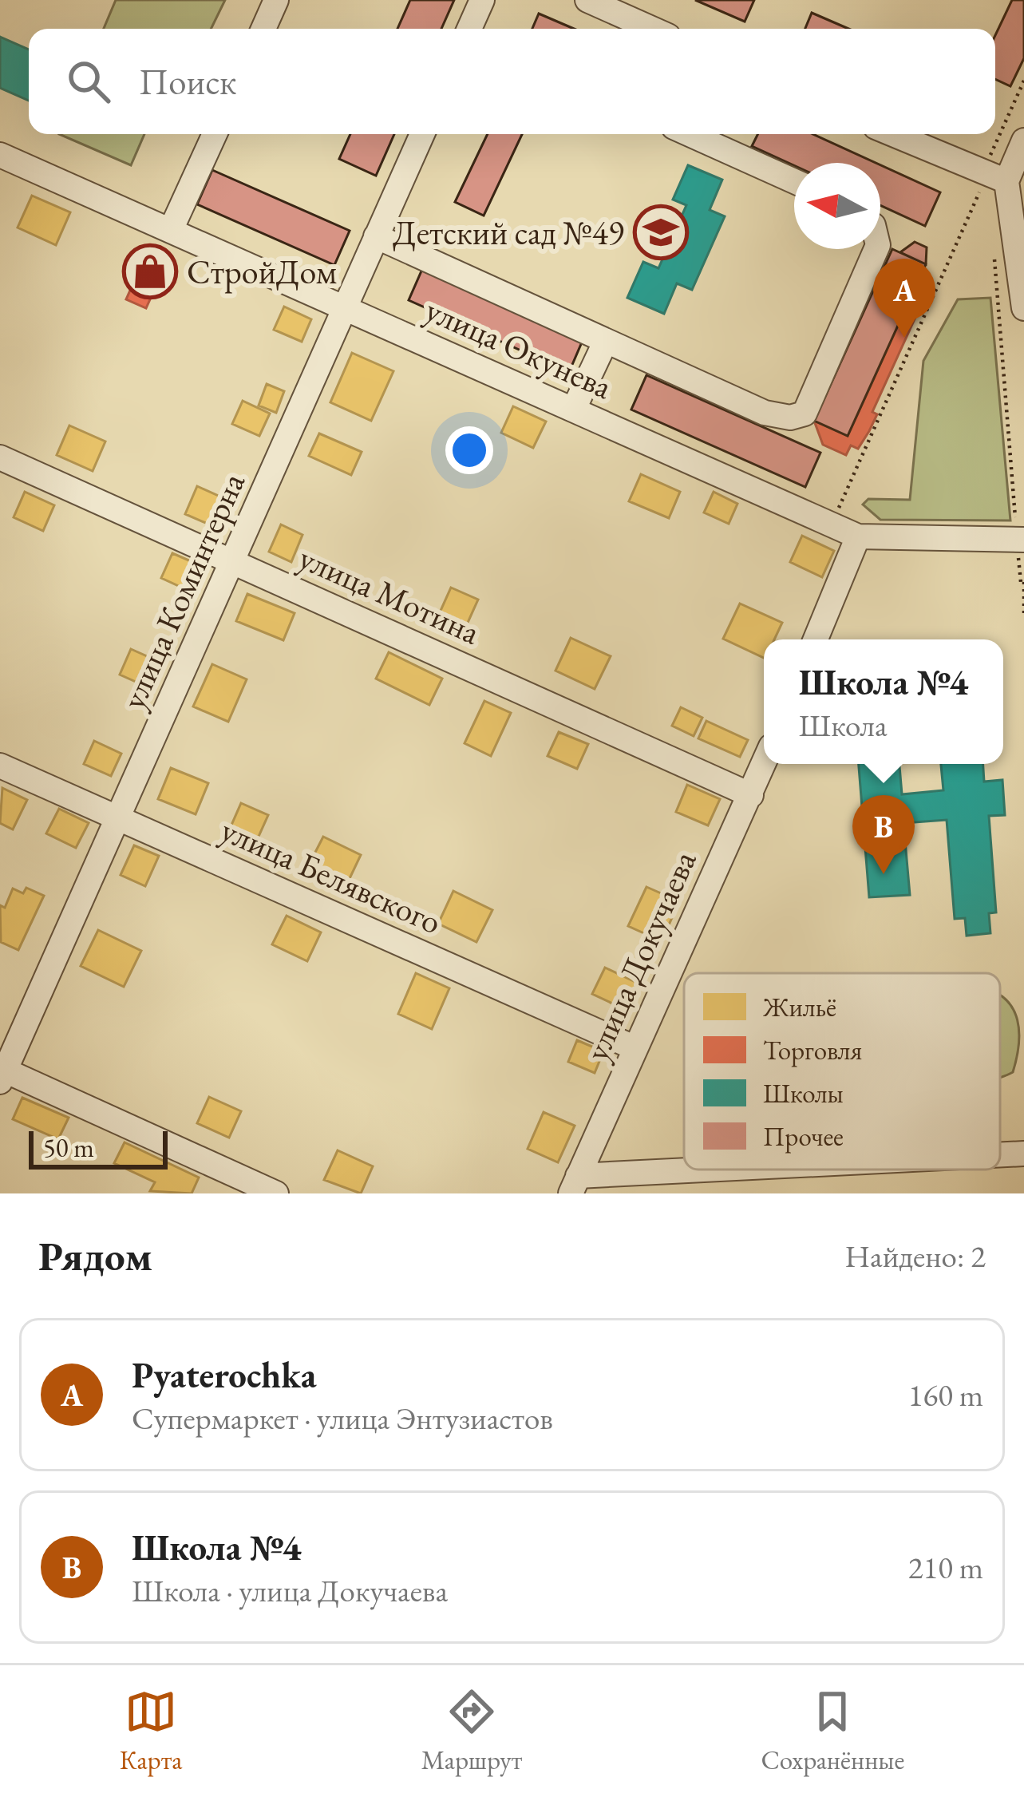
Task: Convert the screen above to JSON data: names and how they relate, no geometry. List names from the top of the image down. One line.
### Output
{"streets":{"street":["улица Окунева","улица Коминтерна","улица Мотина","улица Белявского","улица Докучаева"]},"crossings":[["улица Окунева","улица Коминтерна"],["улица Коминтерна","улица Мотина"],["улица Коминтерна","улица Белявского"],["улица Мотина","улица Докучаева"],["улица Белявского","улица Докучаева"]],"places":{"school or university":["Детский сад №49"],"shop":["СтройДом"]},"legend":["Жильё","Торговля","Школы","Прочее"],"scale_bar":"50 m","north":"left","page":{"search":"Поиск","pins":["A","B"],"popup":["Школа №4","Школа"],"scale":"50 m","heading":["Рядом","Найдено: 2"],"list":[{"mark":"A","name":"Pyaterochka","note":"Супермаркет · улица Энтузиастов","value":"160 m"},{"mark":"B","name":"Школа №4","note":"Школа · улица Докучаева","value":"210 m"}],"nav":["Карта","Маршрут","Сохранённые"]}}
